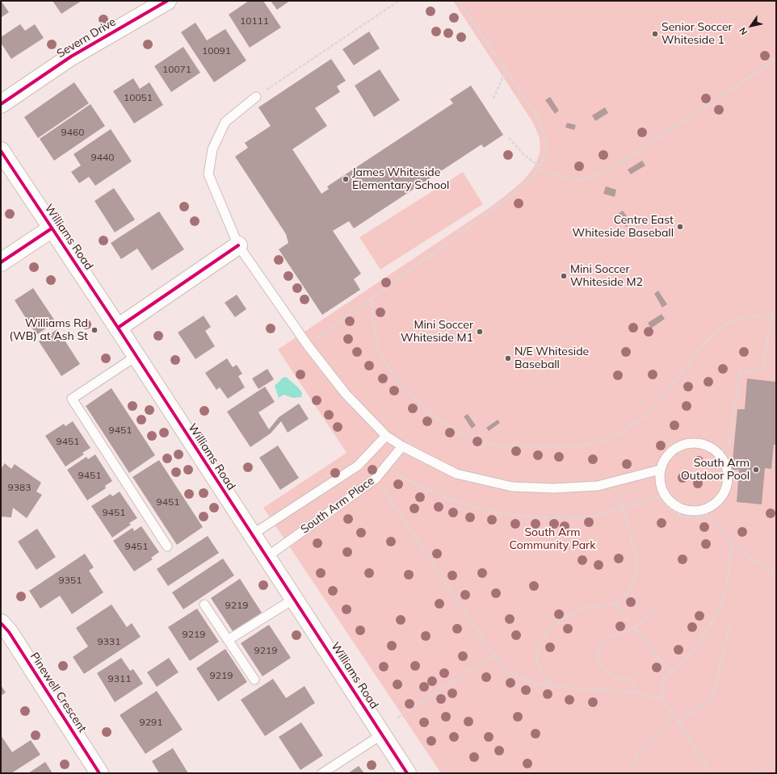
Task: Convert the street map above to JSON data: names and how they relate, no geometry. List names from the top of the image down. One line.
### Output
{"streets":{"street":["Severn Drive","Williams Road","Pinewell Crescent"],"lane":["South Arm Place"]},"crossings":[["Williams Road","South Arm Place"]],"parks":["South Arm Community Park"],"places":["Senior Soccer Whiteside 1","James Whiteside Elementary School","Centre East Whiteside Baseball","Mini Soccer Whiteside M2","Williams Rd (WB) at Ash St","Mini Soccer Whiteside M1","N/E Whiteside Baseball","South Arm Outdoor Pool"],"house_numbers":["10111","10091","10071","10051","9460","9440","9451","9451","9451","9383","9451","9451","9451","9351","9219","9219","9331","9219","9219","9311","9291"],"north":"bottom left"}
